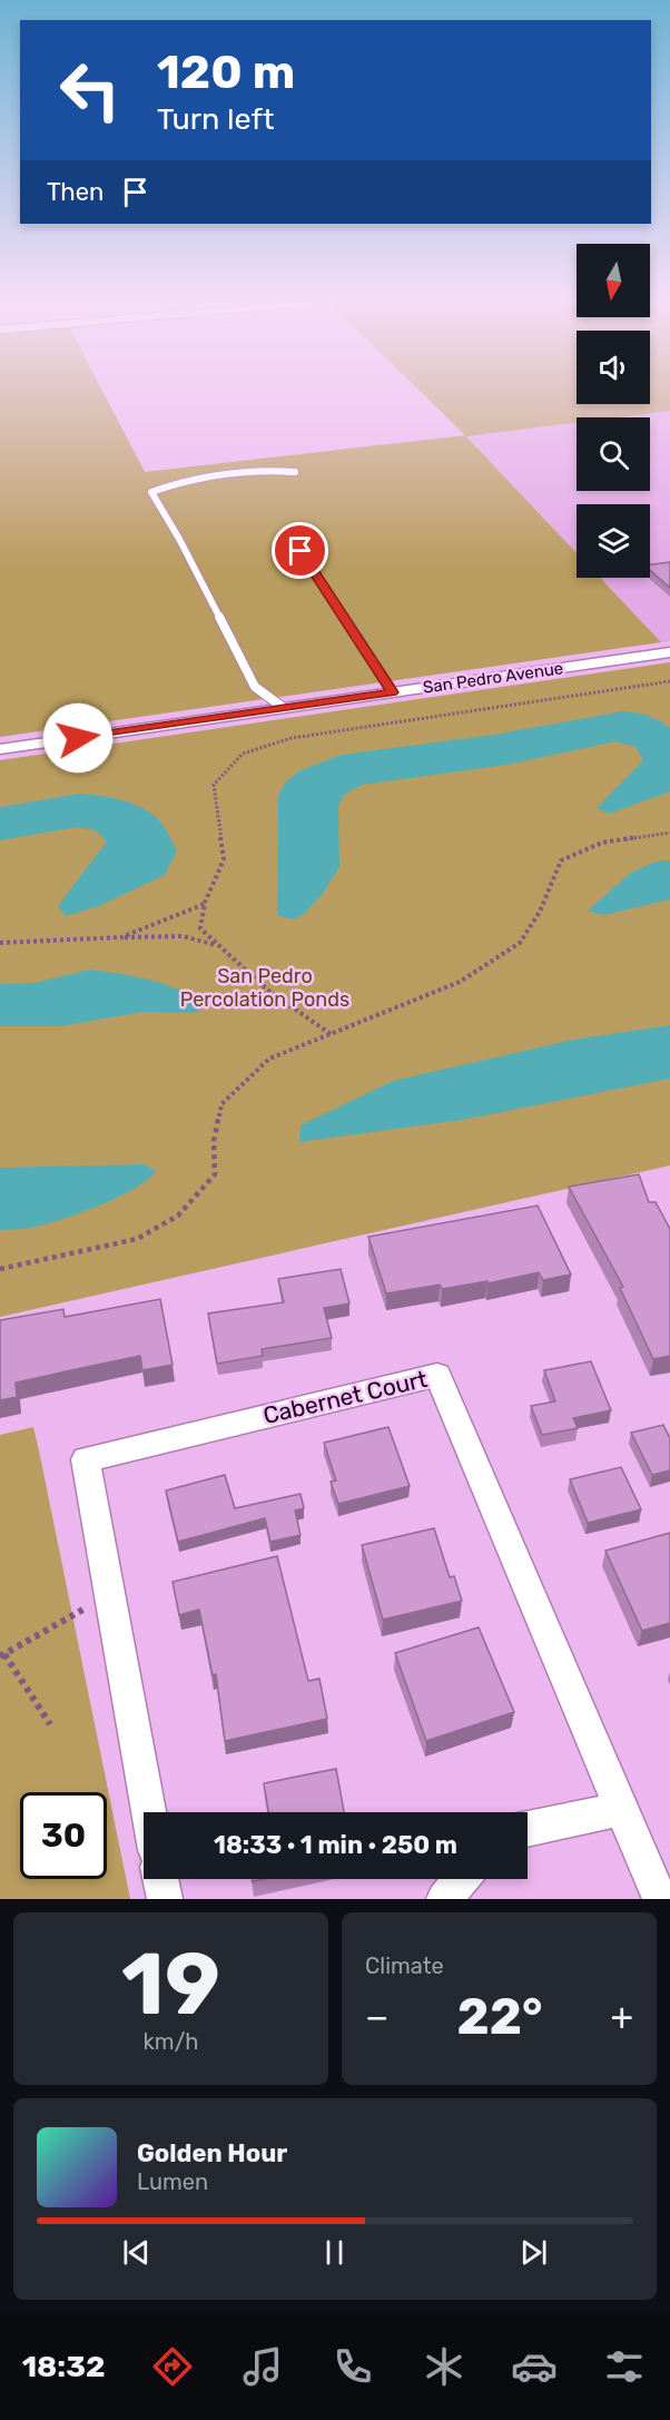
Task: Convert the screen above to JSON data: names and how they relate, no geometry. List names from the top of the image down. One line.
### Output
{"streets":{"street":["San Pedro Avenue","Cabernet Court"]},"parks":["San Pedro Percolation Ponds"],"north":"bottom","page":{"turn":["120 m","Turn left"],"then":"Then","limit":"30","trip":"18:33 · 1 min · 250 m","tile":[["19","km/h"],"Climate"],"heat":["−","22°","+"],"song":["Golden Hour","Lumen"],"tabs":"18:32"}}
